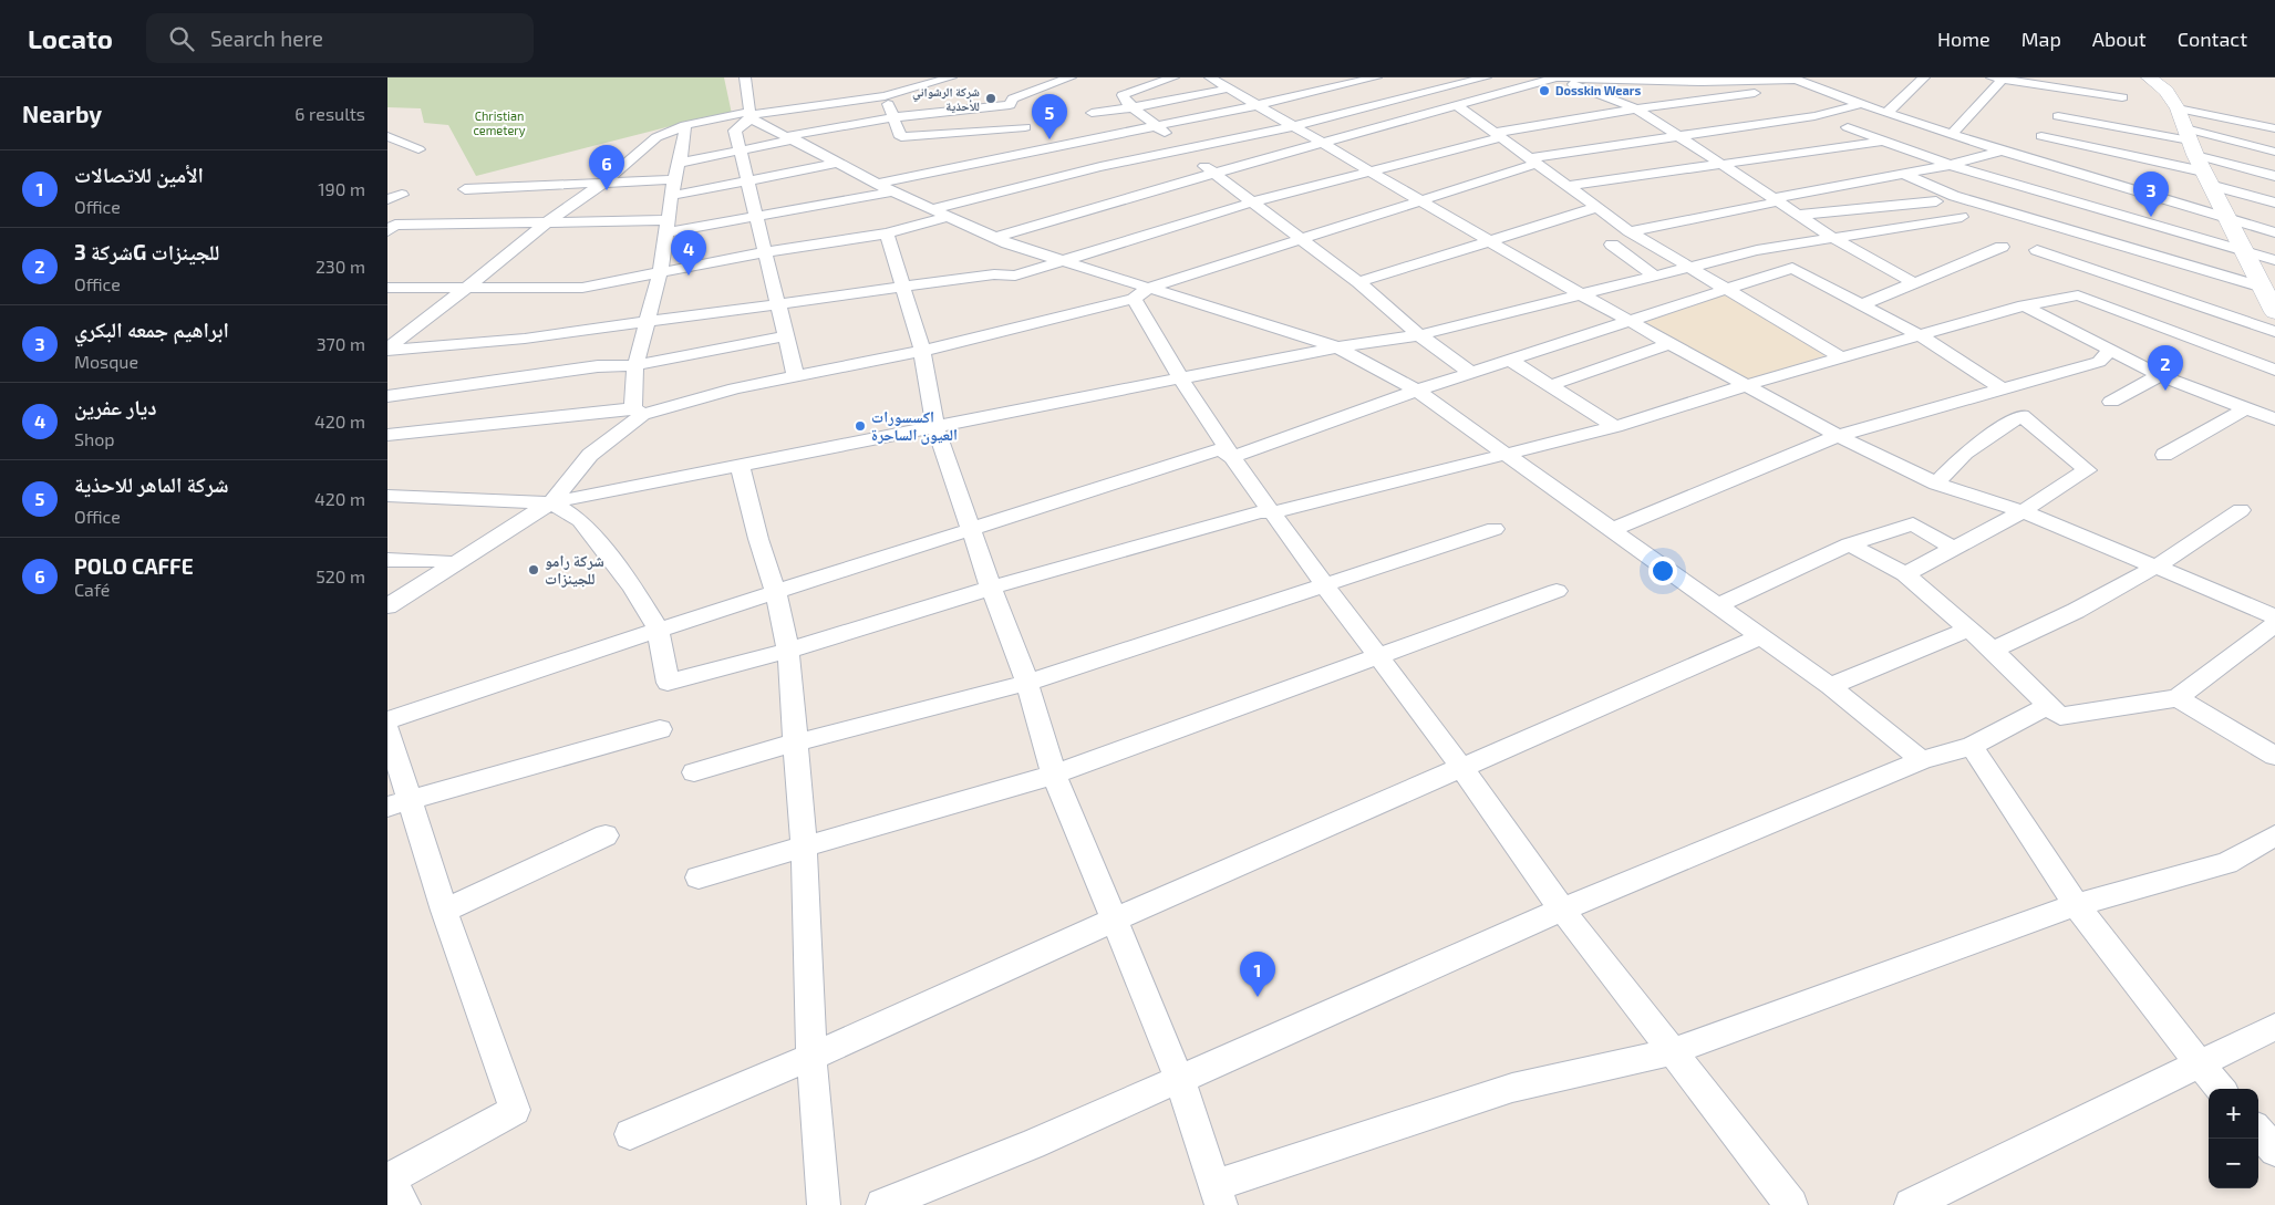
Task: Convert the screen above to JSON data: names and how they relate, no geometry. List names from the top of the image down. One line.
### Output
{"parks":["Christian cemetery"],"places":["Dosskin Wears","شركة الرشواني للأحذية","اكسسورات العيون الساحرة","شركة رامو للجينزات"],"page":{"header":"Locato","search":"Search here","nav":["Home","Map","About","Contact"],"heading":["Nearby","6 results"],"pins":["5","6","3","4","2","1"],"list":[{"mark":"1","name":"الأمين للاتصالات","note":"Office","value":"190 m"},{"mark":"2","name":"شركة 3G للجينزات","note":"Office","value":"230 m"},{"mark":"3","name":"ابراهيم جمعه البكري","note":"Mosque","value":"370 m"},{"mark":"4","name":"ديار عفرين","note":"Shop","value":"420 m"},{"mark":"5","name":"شركة الماهر للاحذية","note":"Office","value":"420 m"},{"mark":"6","name":"POLO CAFFE","note":"Café","value":"520 m"}],"map_buttons":["+","−"]}}
